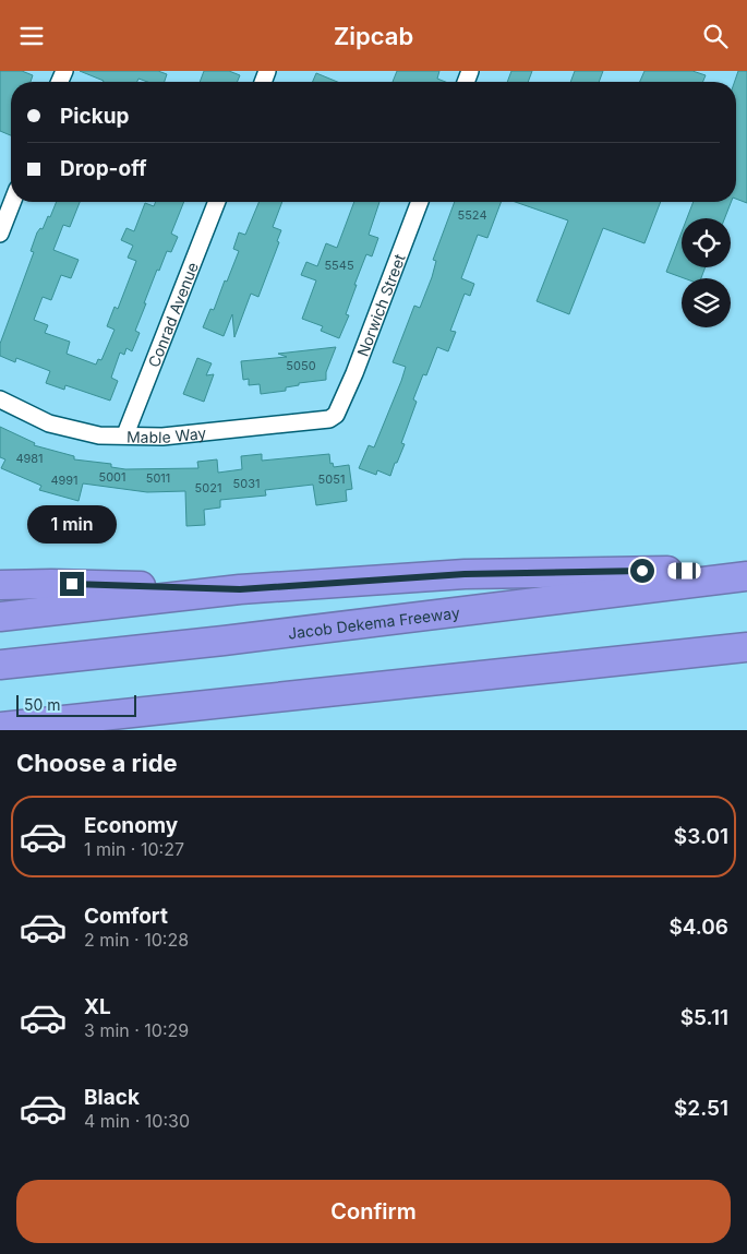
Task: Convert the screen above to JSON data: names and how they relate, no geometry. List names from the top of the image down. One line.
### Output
{"streets":{"highway":["Jacob Dekema Freeway"],"street":["Norwich Street","Conrad Avenue","Mable Way"]},"crossings":[["Norwich Street","Mable Way"],["Conrad Avenue","Mable Way"]],"house_numbers":["5524","5545","5050","4981","5001","5011","5051","4991","5031","5021"],"scale_bar":"50 m","page":{"header":"Zipcab","banner":["Pickup","Drop-off"],"bubble":"1 min","scale":"50 m","heading":"Choose a ride","list":[{"name":"Economy","note":"1 min · 10:27","value":"$3.01"},{"name":"Comfort","note":"2 min · 10:28","value":"$4.06"},{"name":"XL","note":"3 min · 10:29","value":"$5.11"},{"name":"Black","note":"4 min · 10:30","value":"$2.51"}],"buttons":"Confirm"}}
